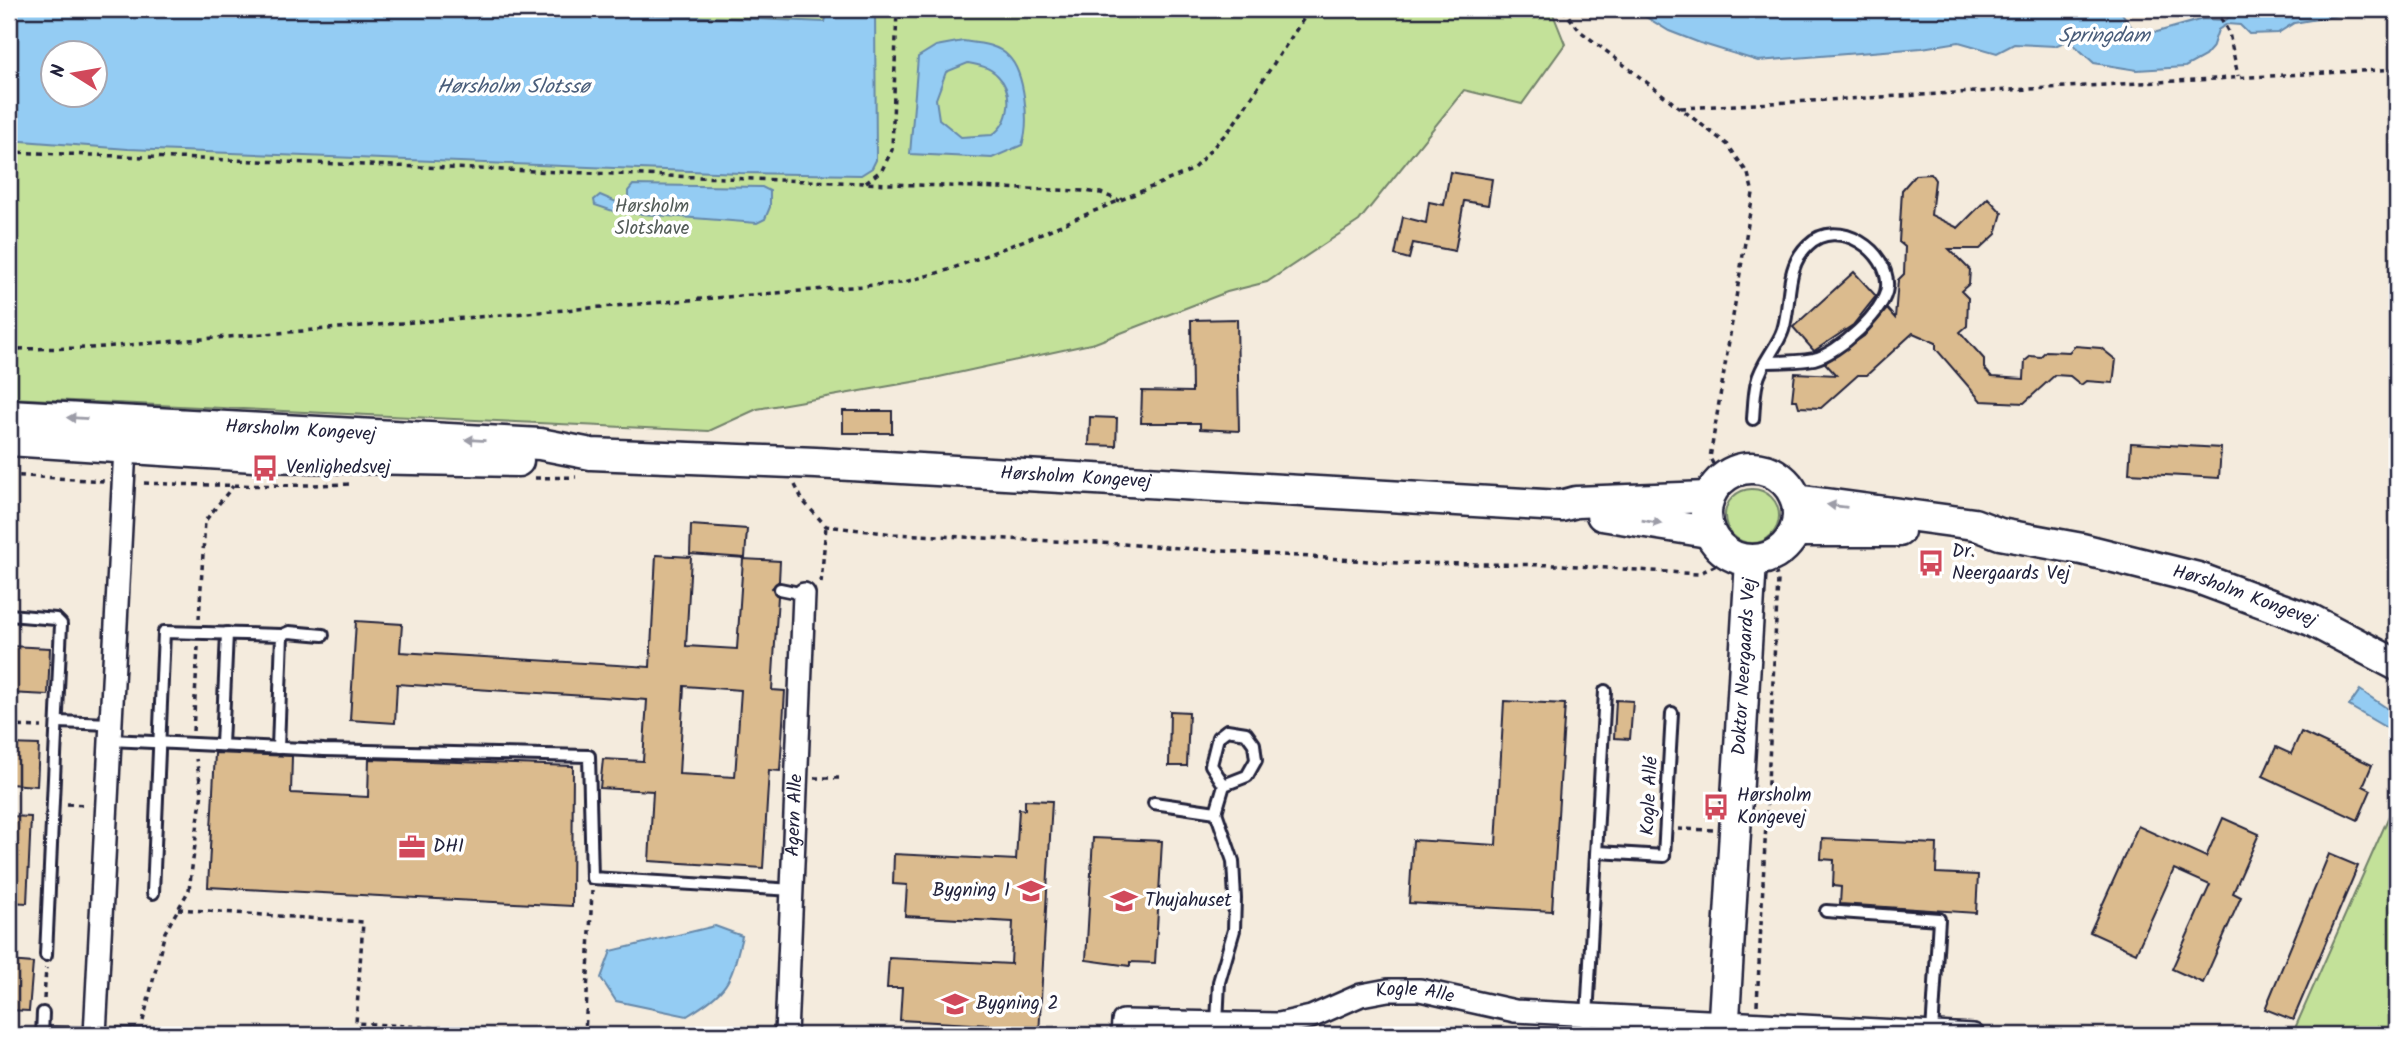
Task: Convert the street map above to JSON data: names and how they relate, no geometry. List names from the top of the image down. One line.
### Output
{"streets":{"main road":["Hørsholm Kongevej","Doktor Neergaards Vej"],"street":["Agern Alle","Kogle Alle"],"lane":["Kogle Allé"]},"crossings":[["Hørsholm Kongevej","Doktor Neergaards Vej"],["Doktor Neergaards Vej","Kogle Alle"]],"water":["Springdam","Hørsholm Slotssø"],"parks":["Hørsholm Slotshave"],"places":{"bus stop":["Venlighedsvej","Dr. Neergaards Vej","Hørsholm Kongevej"],"office":["DHI"],"school or university":["Bygning 1","Thujahuset","Bygning 2"]},"north":"left"}
